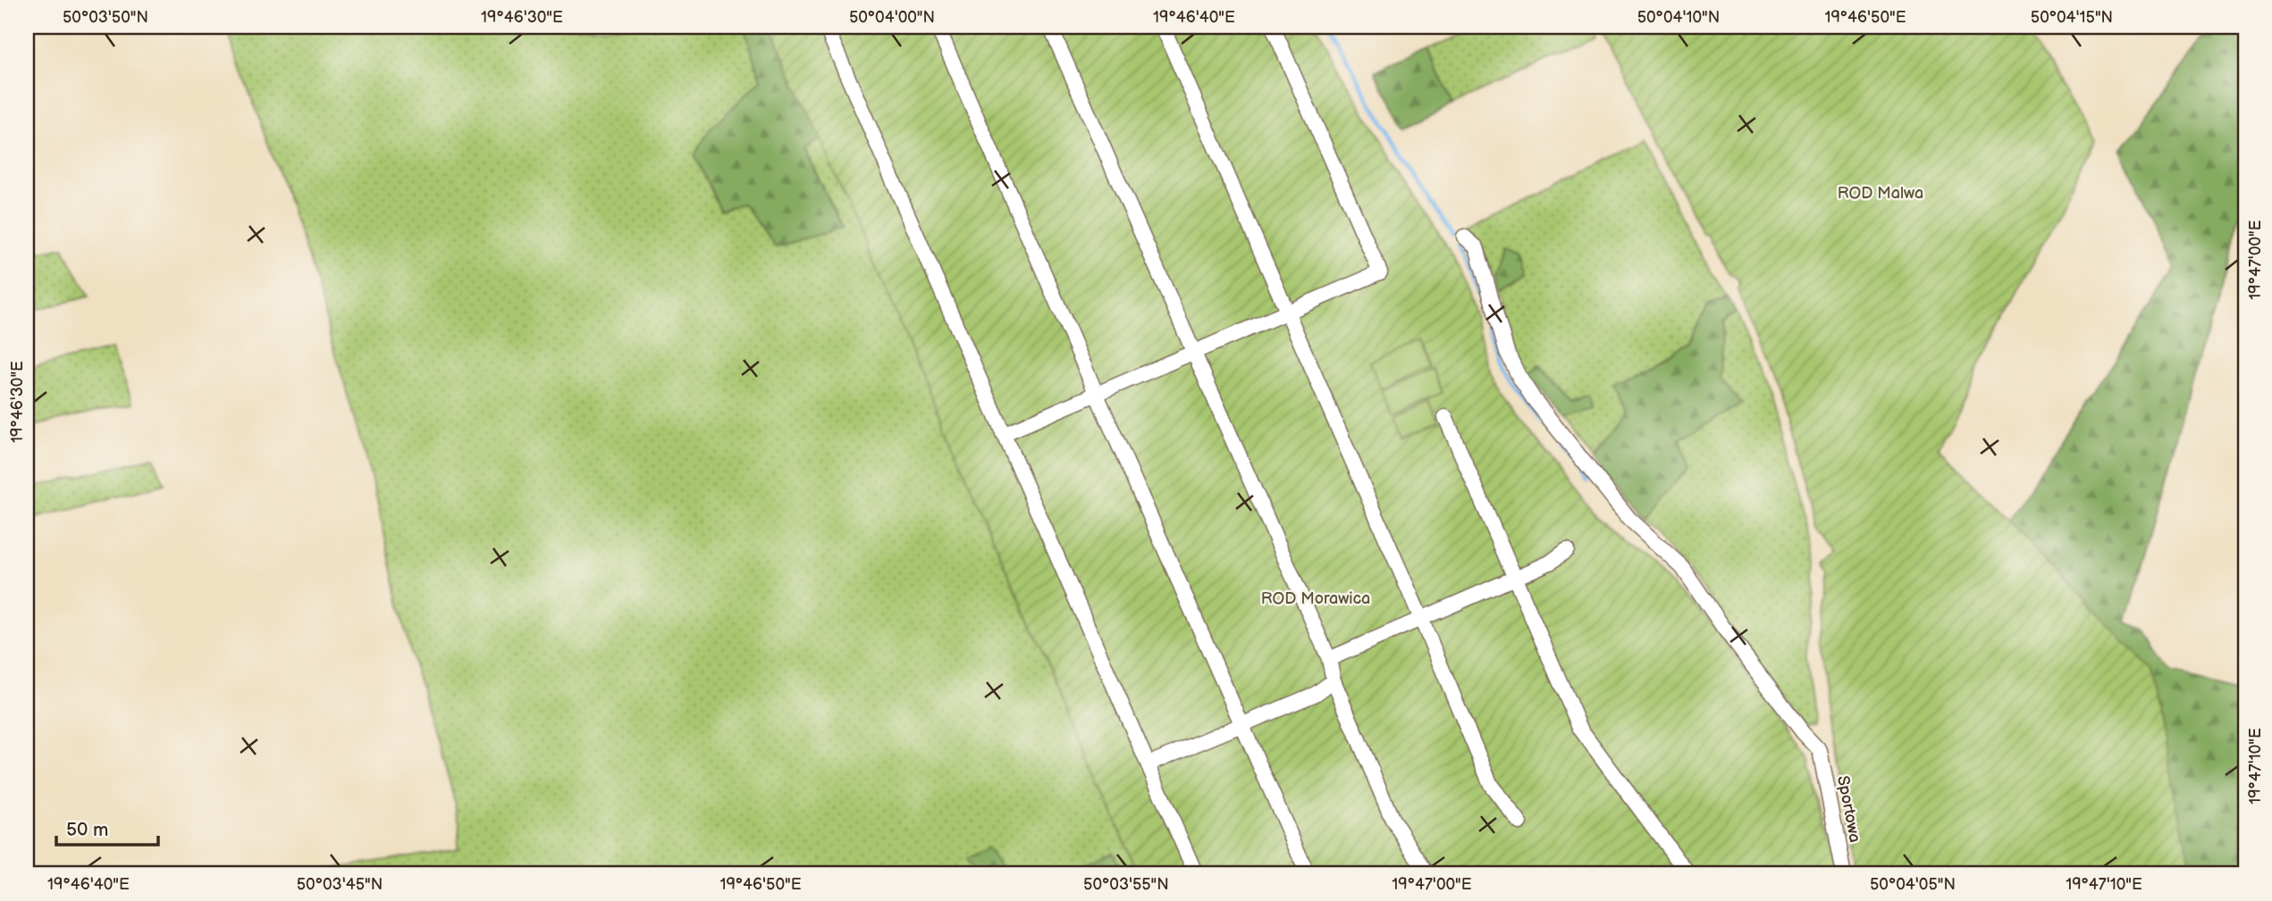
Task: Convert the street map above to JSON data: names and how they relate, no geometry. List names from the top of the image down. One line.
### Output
{"streets":{"street":["Sportowa"]},"parks":["ROD Malwa","ROD Morawica"],"scale_bar":"50 m","coordinates":["50°03'50\"N","19°46'30\"E","50°04'00\"N","19°46'40\"E","50°04'10\"N","19°46'50\"E","50°04'15\"N","19°47'00\"E","19°47'10\"E","50°03'45\"N","50°03'55\"N","50°04'05\"N"]}
